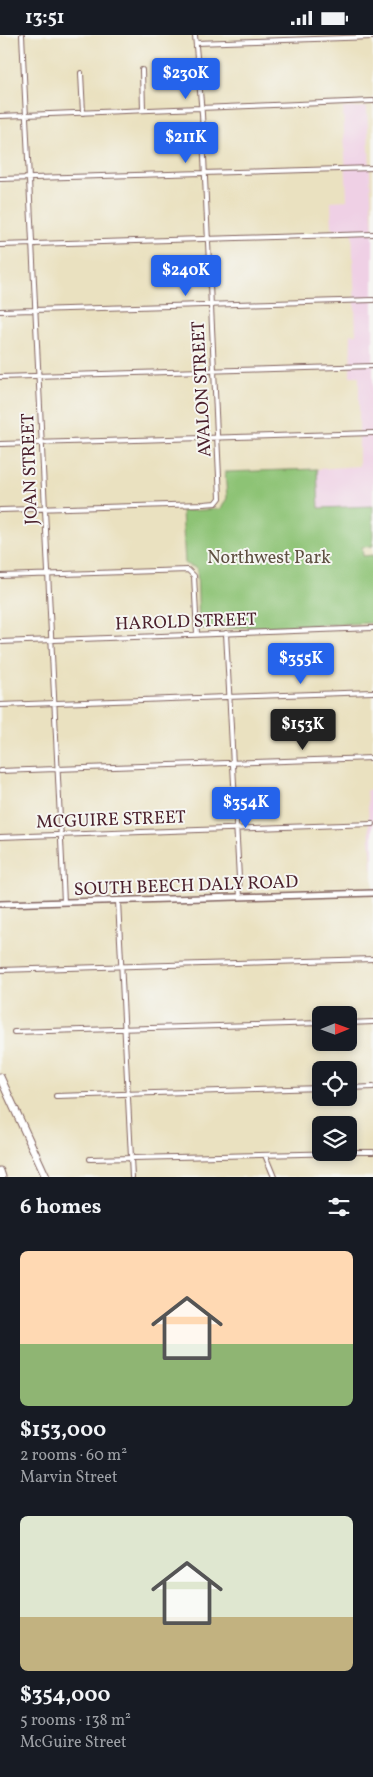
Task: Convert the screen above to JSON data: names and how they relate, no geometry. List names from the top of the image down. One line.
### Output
{"streets":{"street":["AVALON STREET","JOAN STREET","HAROLD STREET","MCGUIRE STREET","SOUTH BEECH DALY ROAD"]},"crossings":[["AVALON STREET","JOAN STREET"],["JOAN STREET","HAROLD STREET"],["JOAN STREET","MCGUIRE STREET"],["JOAN STREET","SOUTH BEECH DALY ROAD"]],"parks":["Northwest Park"],"north":"right","page":{"status":"13:51","price":["$230K","$211K","$240K","$355K","$153K","$354K"],"heading":"6 homes","list":[{"name":"$153,000","note":"2 rooms · 60 m² · Marvin Street"},{"name":"$354,000","note":"5 rooms · 138 m² · McGuire Street"}]}}
